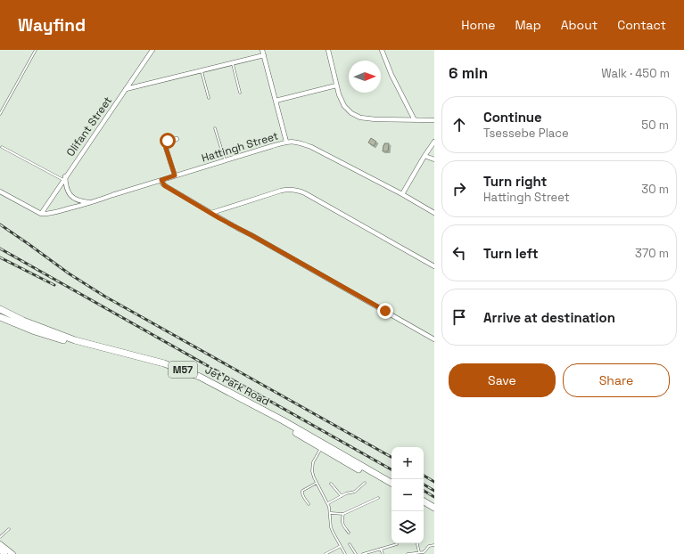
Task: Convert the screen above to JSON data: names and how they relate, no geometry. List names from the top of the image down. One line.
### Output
{"streets":{"main road":["M57","Jet Park Road"],"street":["Olifant Street","Hattingh Street"]},"crossings":[["Olifant Street","Hattingh Street"]],"north":"right","page":{"header":"Wayfind","nav":["Home","Map","About","Contact"],"heading":["6 min","Walk · 450 m"],"list":[["Continue","Tsessebe Place","50 m"],["Turn right","Hattingh Street","30 m"],["Turn left","370 m"],"Arrive at destination"],"buttons":["Save","Share"],"map_buttons":["+","−"]}}
